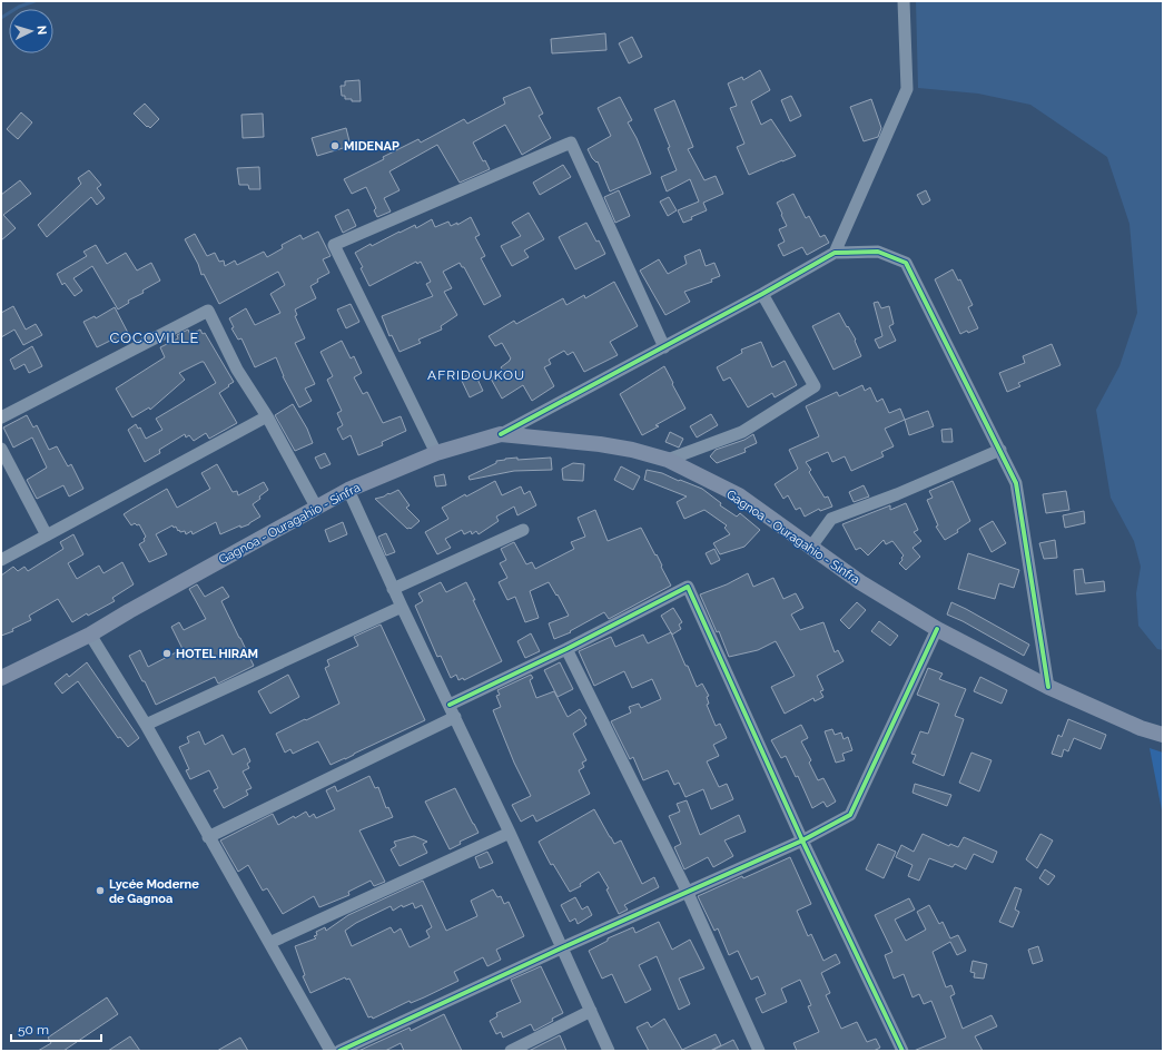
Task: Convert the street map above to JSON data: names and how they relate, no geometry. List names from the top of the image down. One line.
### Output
{"streets":{"main road":["Gagnoa - Ouragahio - Sinfra"]},"districts":["COCOVILLE","AFRIDOUKOU"],"places":["MIDENAP","HOTEL HIRAM","Lycée Moderne de Gagnoa"],"scale_bar":"50 m","north":"right"}
